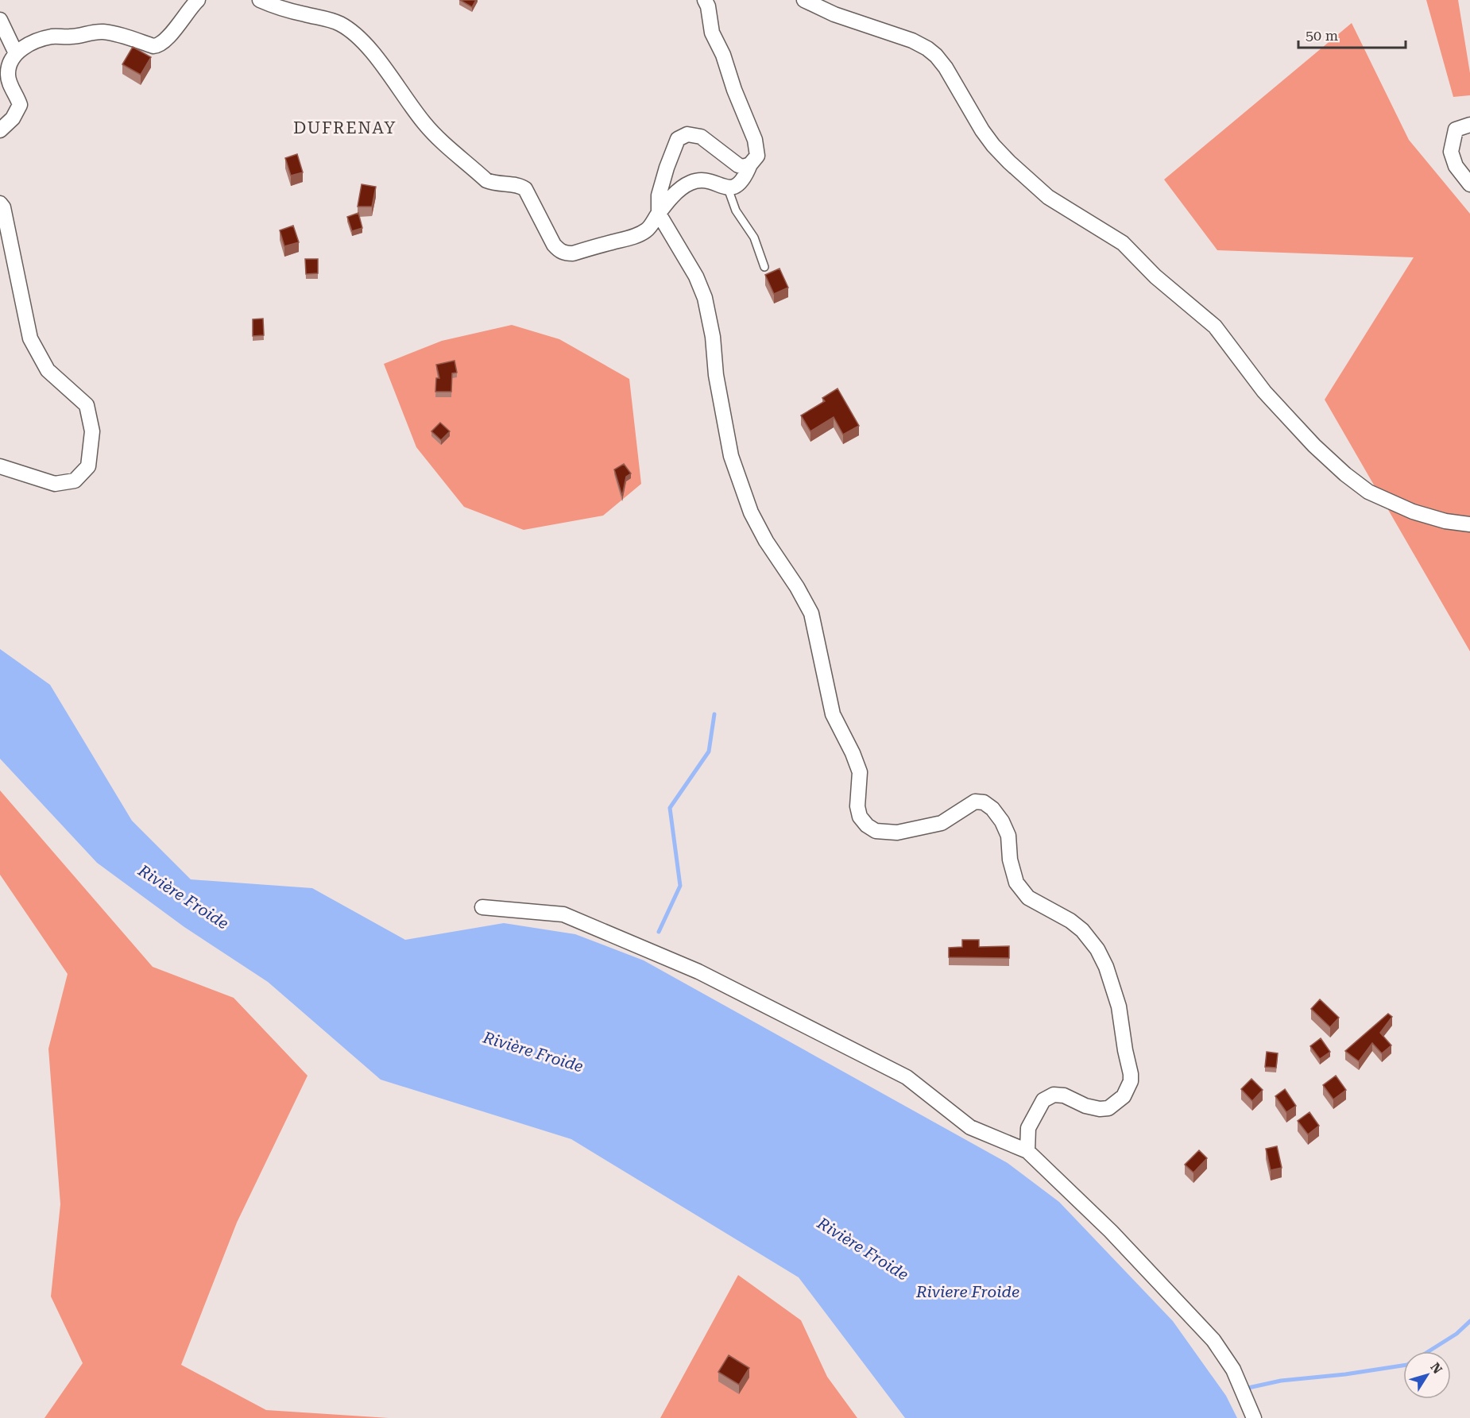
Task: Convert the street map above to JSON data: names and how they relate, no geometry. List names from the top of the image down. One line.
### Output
{"districts":["DUFRENAY"],"water":["Rivière Froide","Riviere Froide"],"scale_bar":"50 m","north":"top right"}
